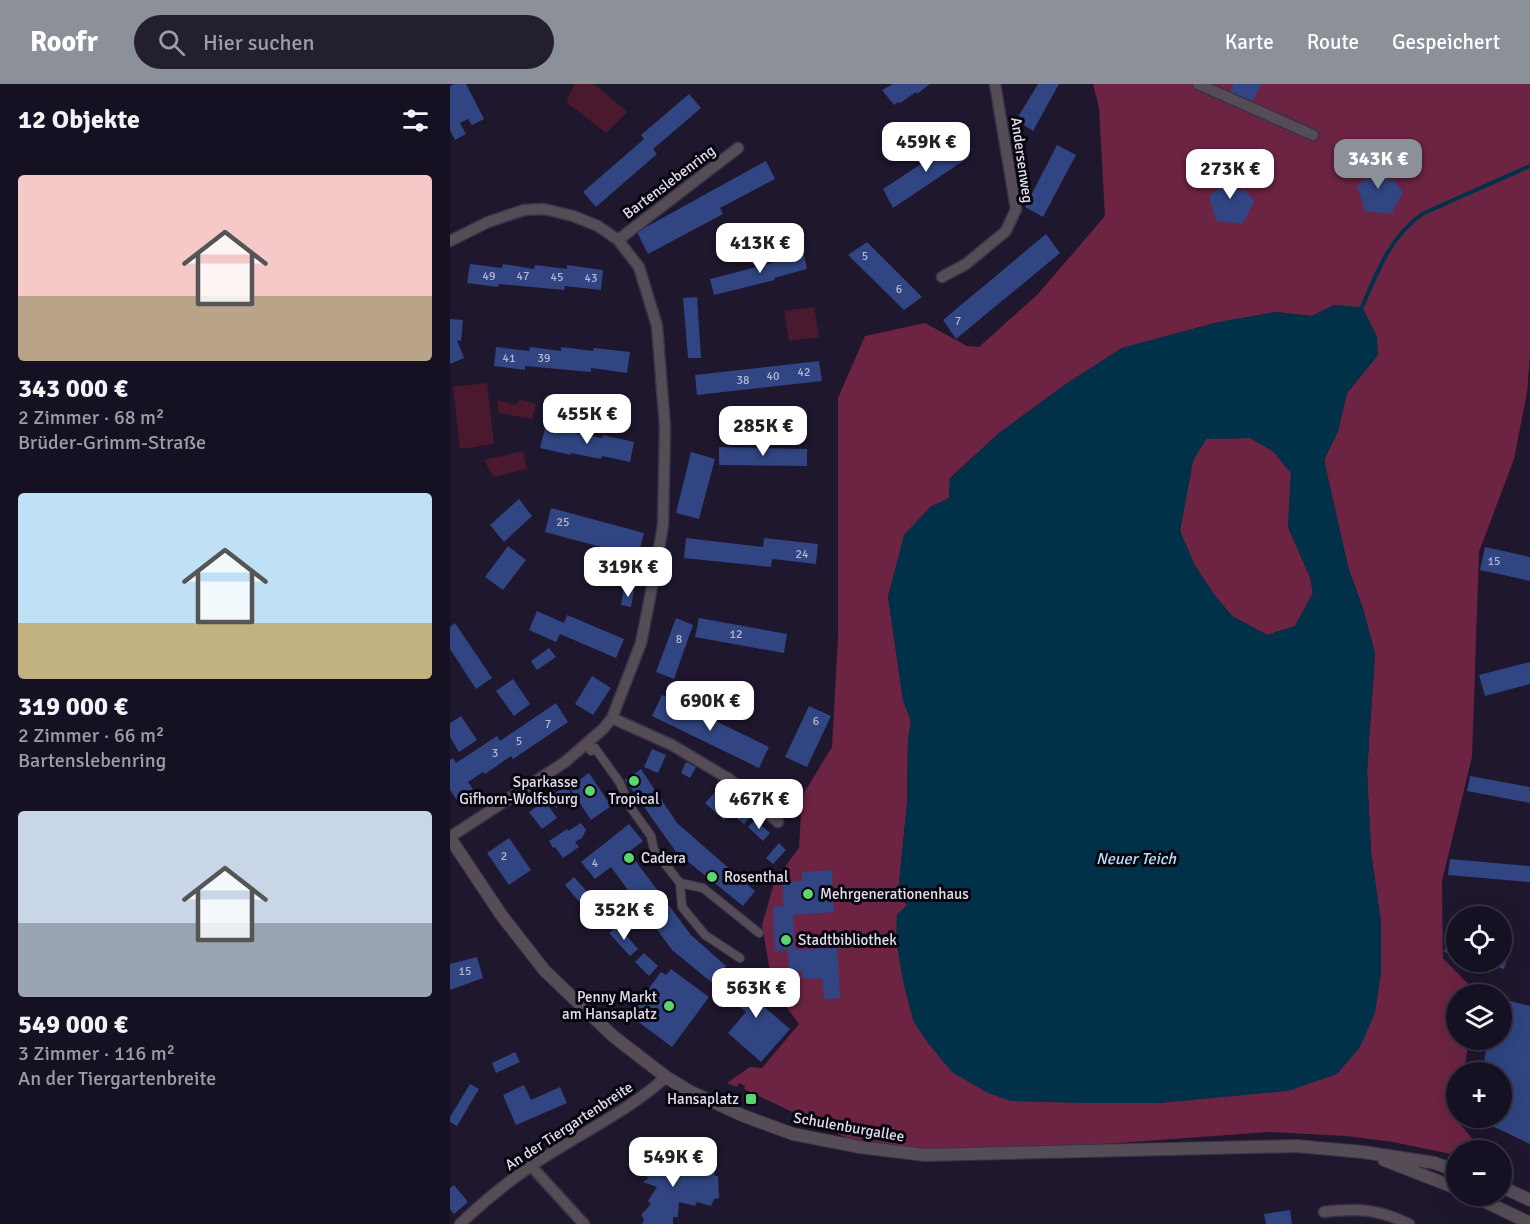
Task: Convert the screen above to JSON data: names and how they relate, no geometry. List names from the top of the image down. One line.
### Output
{"streets":{"street":["Andersenweg","Bartenslebenring","An der Tiergartenbreite","Schulenburgallee"]},"crossings":[["Bartenslebenring","Schulenburgallee"],["An der Tiergartenbreite","Schulenburgallee"]],"water":["Neuer Teich"],"places":{"other":["Tropical","Sparkasse Gifhorn-Wolfsburg","Cadera","Rosenthal","Mehrgenerationenhaus","Stadtbibliothek","Penny Markt am Hansaplatz"],"transit":["Hansaplatz"]},"house_numbers":["5","49","47","45","43","6","7","41","39","42","40","38","25","24","15","12","8","6","7","5","3","2","4","15"],"page":{"header":"Roofr","search":"Hier suchen","nav":["Karte","Route","Gespeichert"],"heading":"12 Objekte","price":["459K €","343K €","273K €","413K €","455K €","285K €","319K €","690K €","467K €","352K €","563K €","549K €"],"list":[{"name":"343 000 €","note":"2 Zimmer · 68 m² · Brüder-Grimm-Straße"},{"name":"319 000 €","note":"2 Zimmer · 66 m² · Bartenslebenring"},{"name":"549 000 €","note":"3 Zimmer · 116 m² · An der Tiergartenbreite"}],"map_buttons":["+","−"]}}
